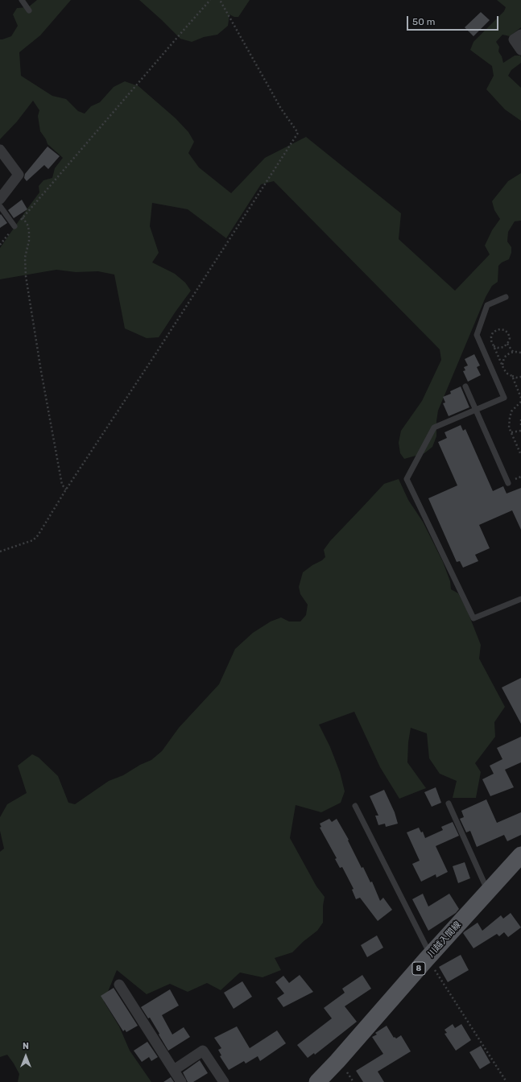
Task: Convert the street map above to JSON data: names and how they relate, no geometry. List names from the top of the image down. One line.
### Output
{"streets":{"main road":["川越入間線","8"]},"scale_bar":"50 m","north":"top"}
